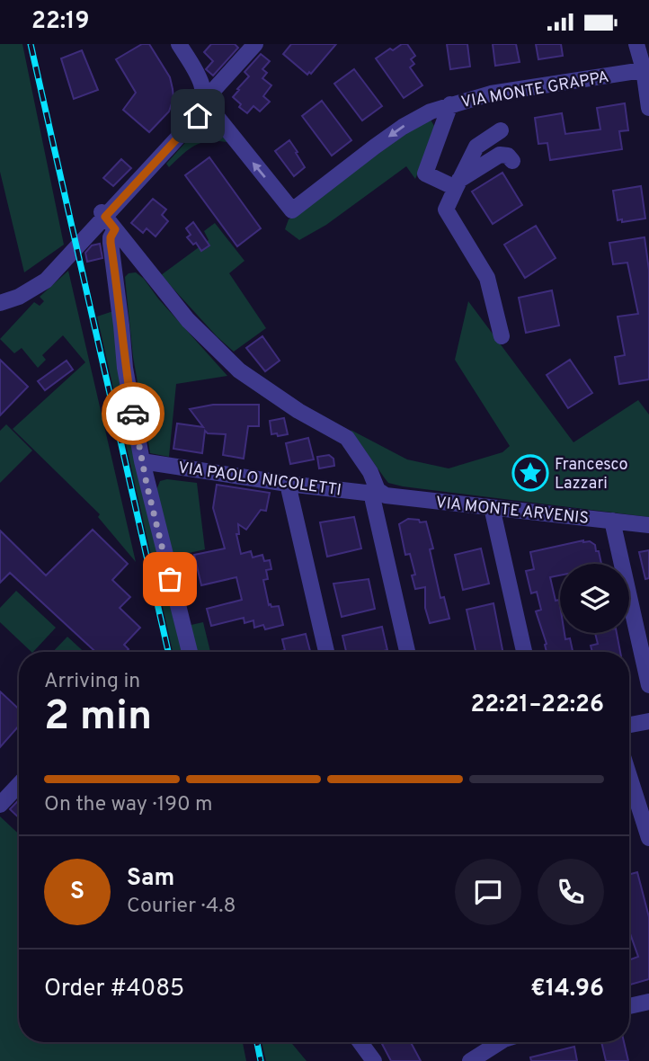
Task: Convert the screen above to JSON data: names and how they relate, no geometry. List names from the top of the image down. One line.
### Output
{"streets":{"street":["VIA MONTE GRAPPA","VIA PAOLO NICOLETTI","VIA MONTE ARVENIS"]},"crossings":[["VIA PAOLO NICOLETTI","VIA MONTE ARVENIS"]],"places":{"place":["Francesco Lazzari"]},"page":{"status":"22:19","heading":["2 min","Arriving in","22:21–22:26"],"panel":["Sam","Courier · 4.8","Order #4085","€14.96"],"bar":"On the way · 190 m","round":"S"}}
